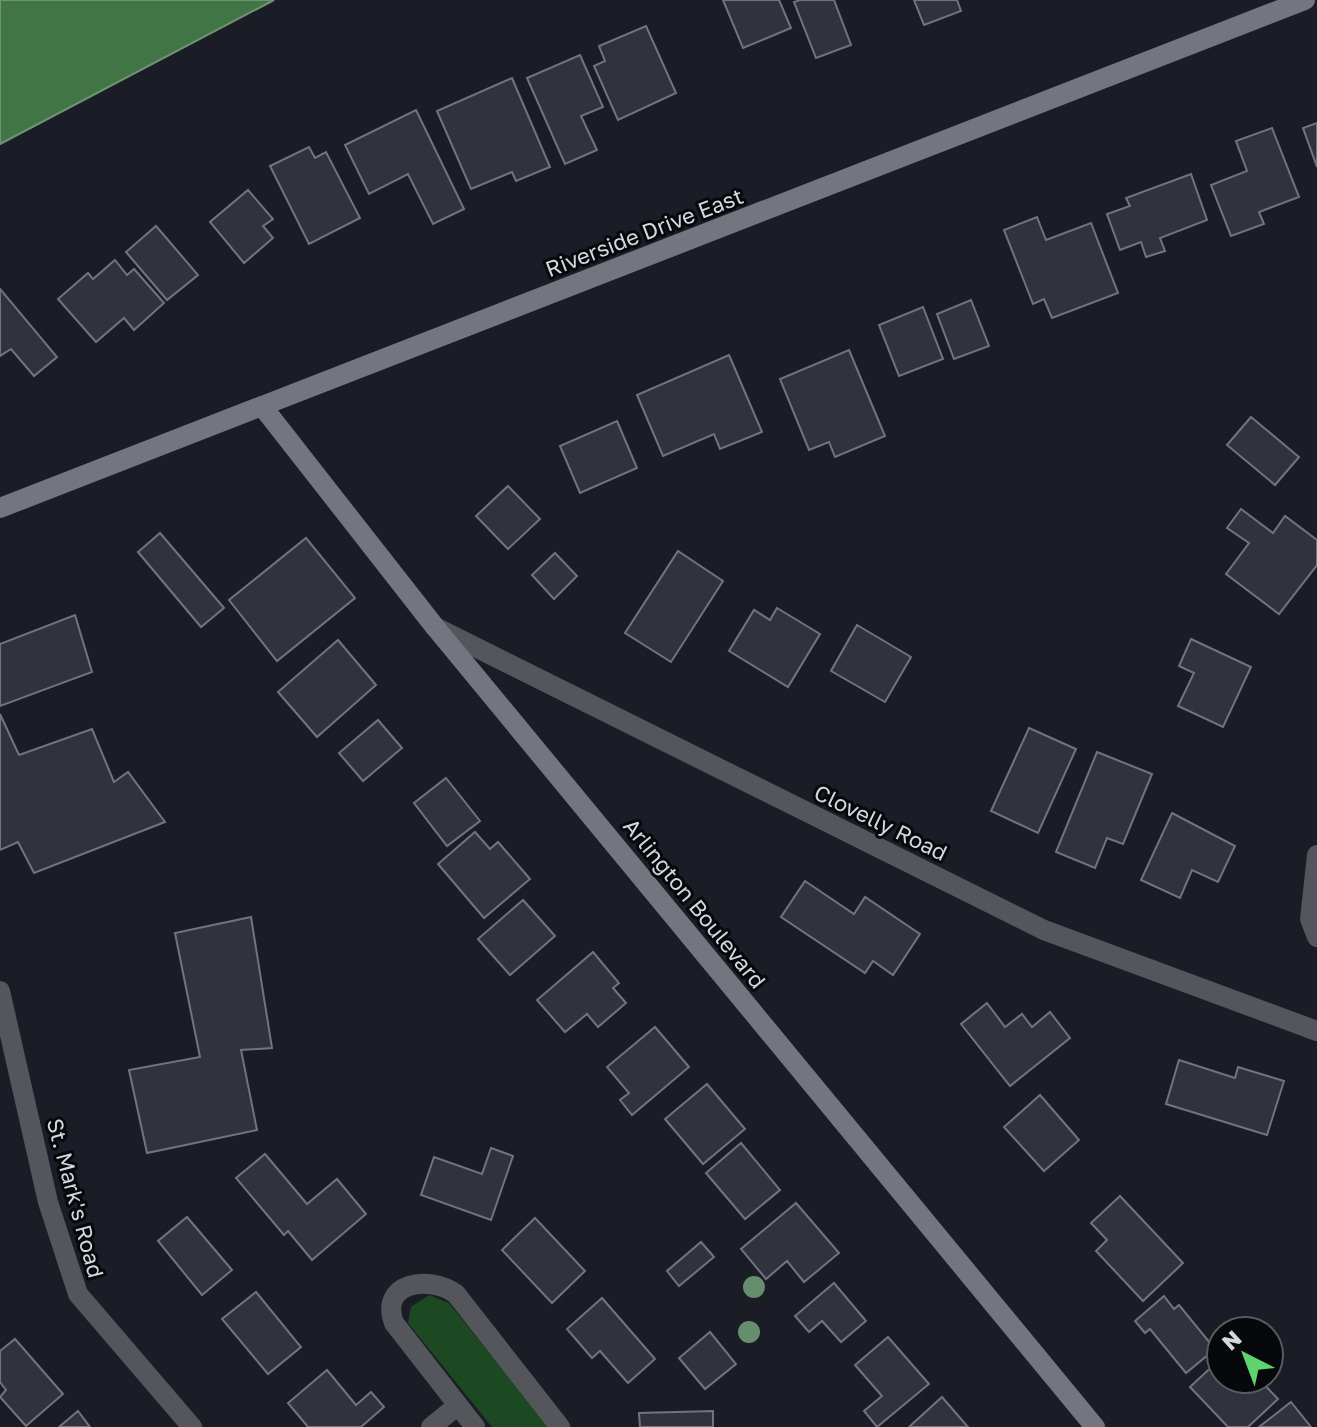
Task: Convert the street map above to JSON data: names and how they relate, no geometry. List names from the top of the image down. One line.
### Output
{"streets":{"street":["Riverside Drive East","Clovelly Road","Arlington Boulevard","St. Mark's Road"]},"crossings":[["Riverside Drive East","Arlington Boulevard"],["Clovelly Road","Arlington Boulevard"]],"north":"top left"}
